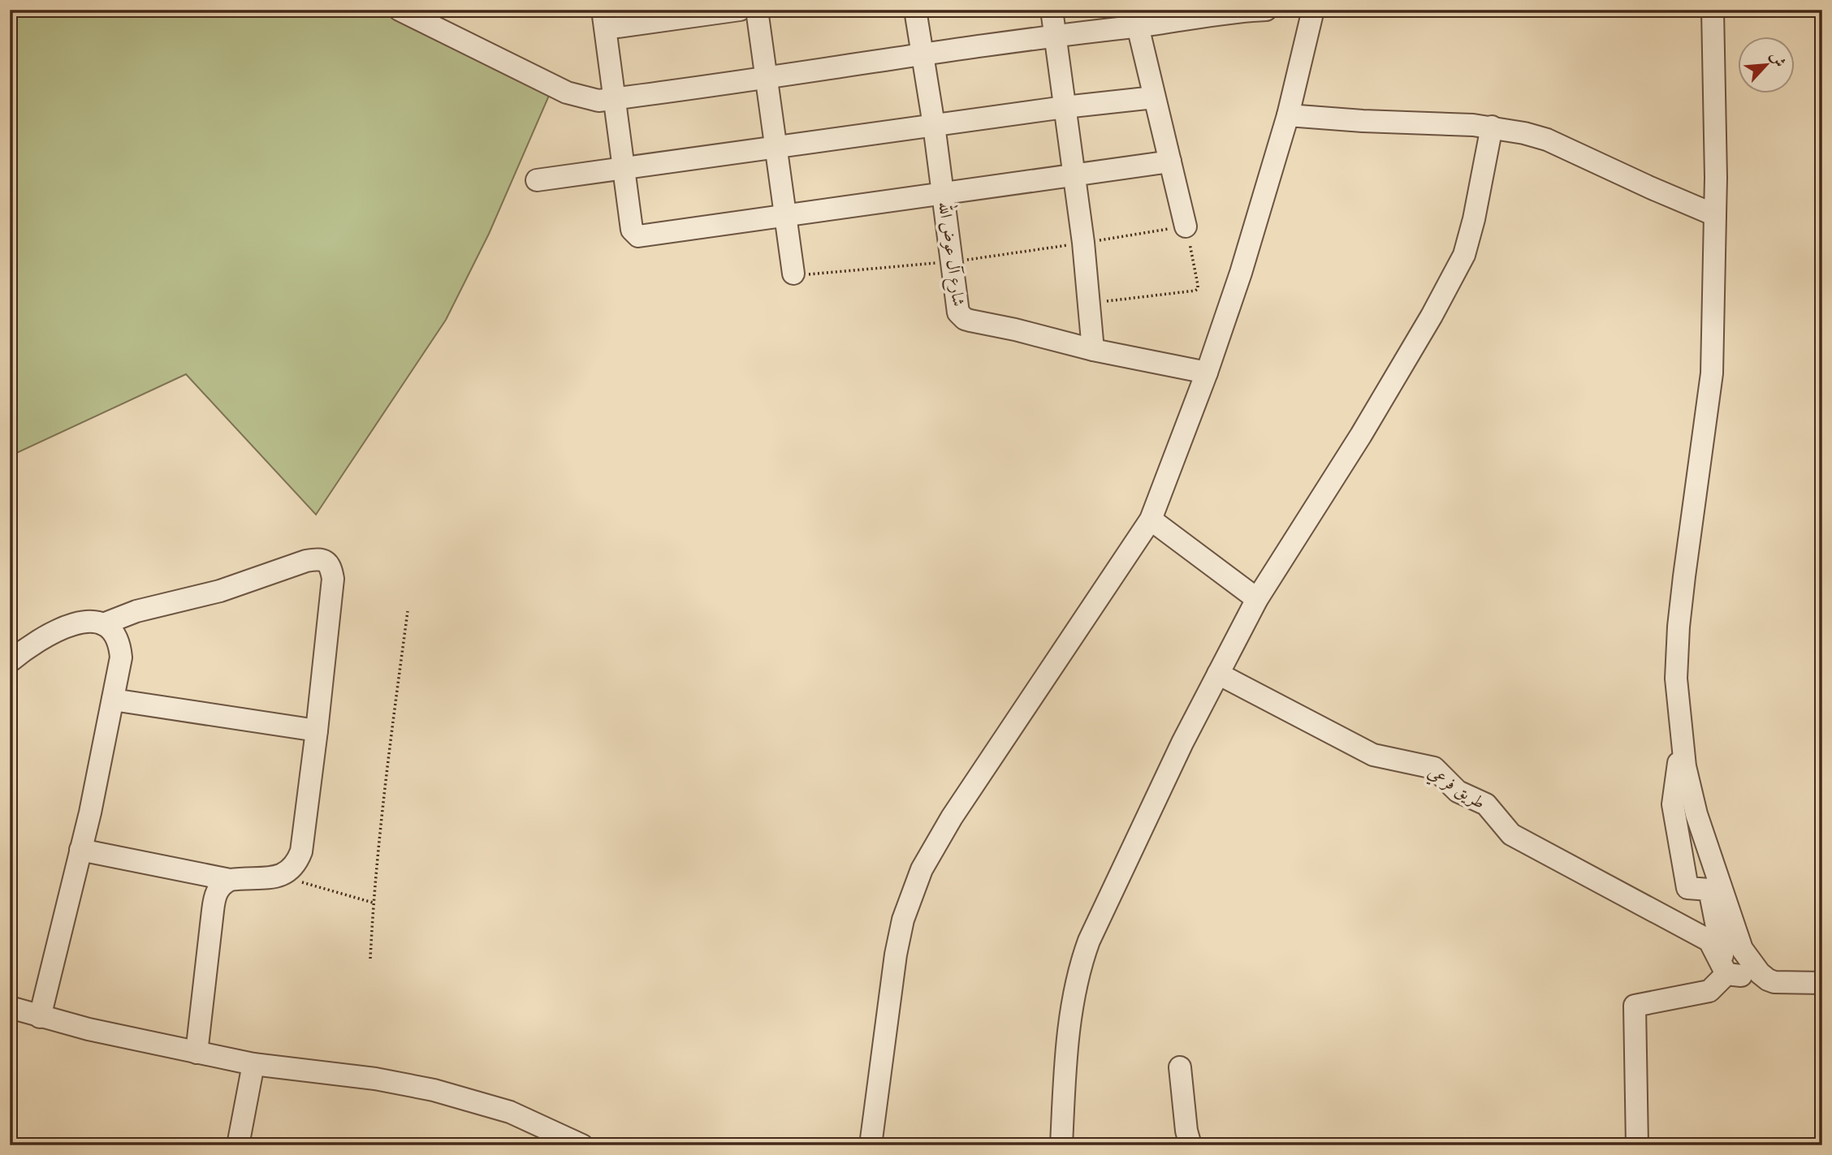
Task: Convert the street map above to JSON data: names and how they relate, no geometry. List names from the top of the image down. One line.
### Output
{"streets":{"street":["شارع آل عوض الله","طريق فرعي"]},"north":"top right"}
